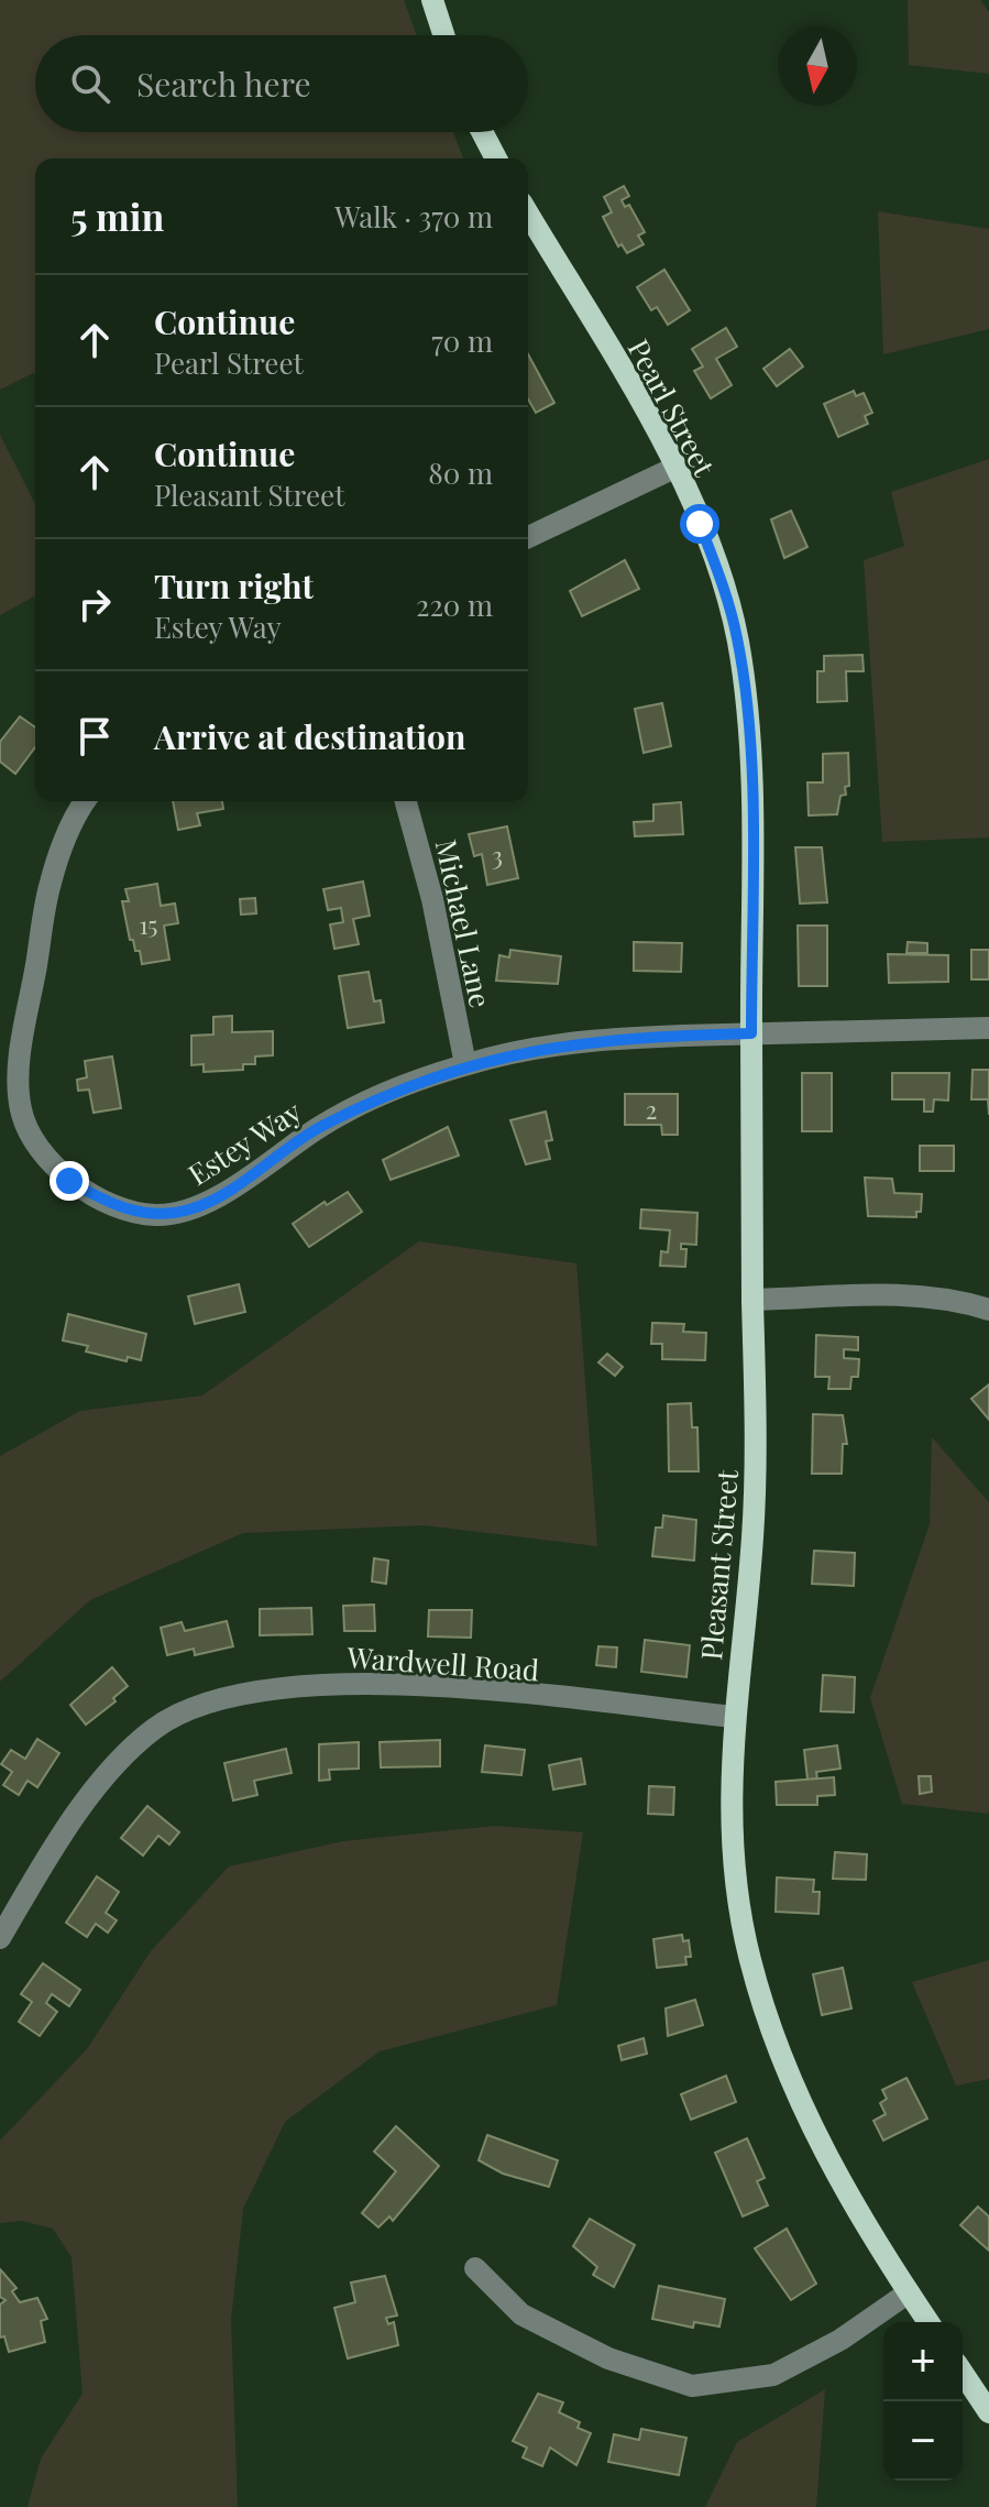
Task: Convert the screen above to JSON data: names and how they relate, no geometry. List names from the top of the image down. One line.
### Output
{"streets":{"main road":["Pearl Street","Pleasant Street"],"street":["Michael Lane","Estey Way","Wardwell Road"]},"crossings":[["Pearl Street","Pleasant Street"],["Michael Lane","Estey Way"],["Estey Way","Pleasant Street"],["Pleasant Street","Wardwell Road"]],"house_numbers":["3","15","2"],"north":"bottom","page":{"search":"Search here","heading":["5 min","Walk · 370 m"],"list":[["Continue","Pearl Street","70 m"],["Continue","Pleasant Street","80 m"],["Turn right","Estey Way","220 m"],"Arrive at destination"],"map_buttons":["+","−"]}}
